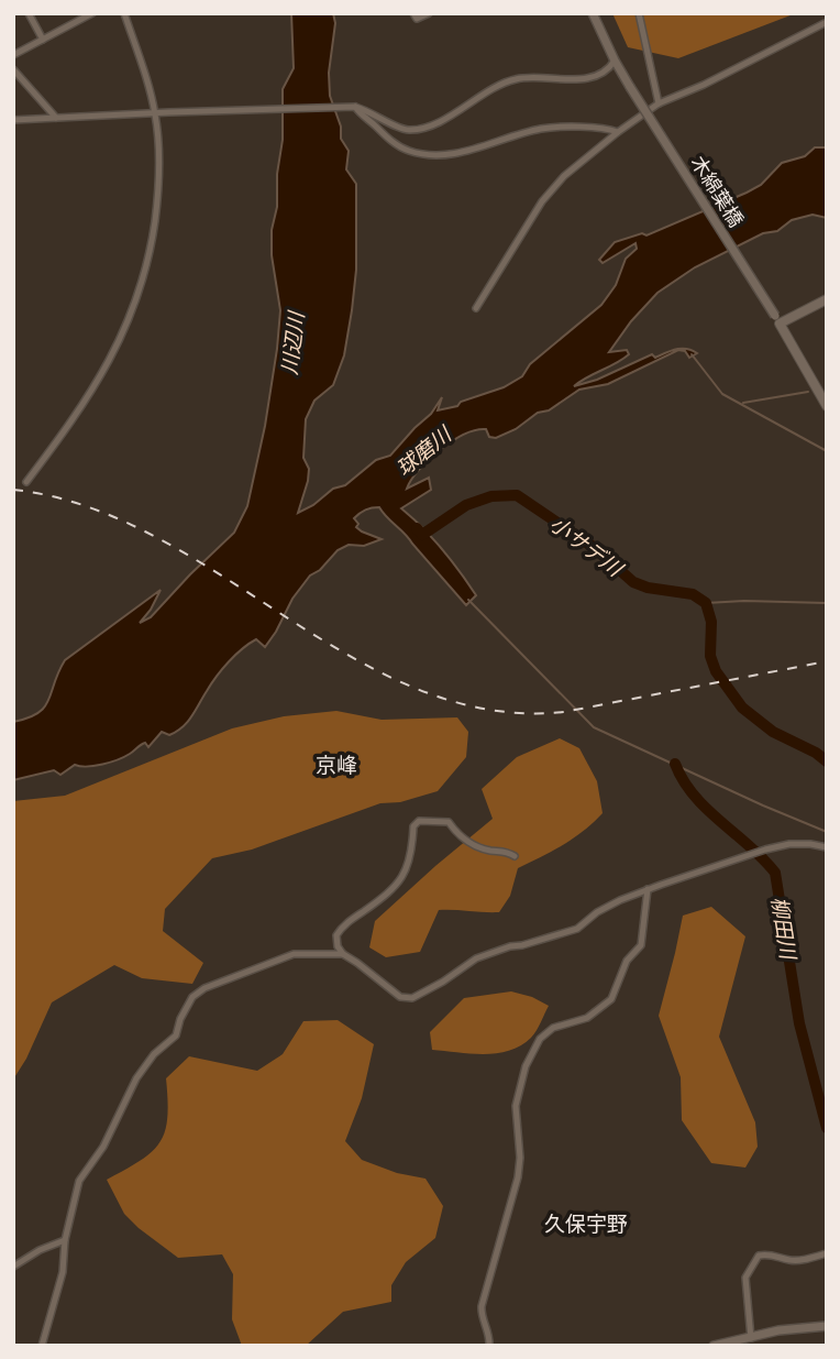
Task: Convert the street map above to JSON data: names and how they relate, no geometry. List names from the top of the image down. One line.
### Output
{"streets":{"street":["木綿葉橋"]},"districts":["京峰","久保宇野"],"water":["川辺川","球磨川","小サデ川","柳田川"]}
